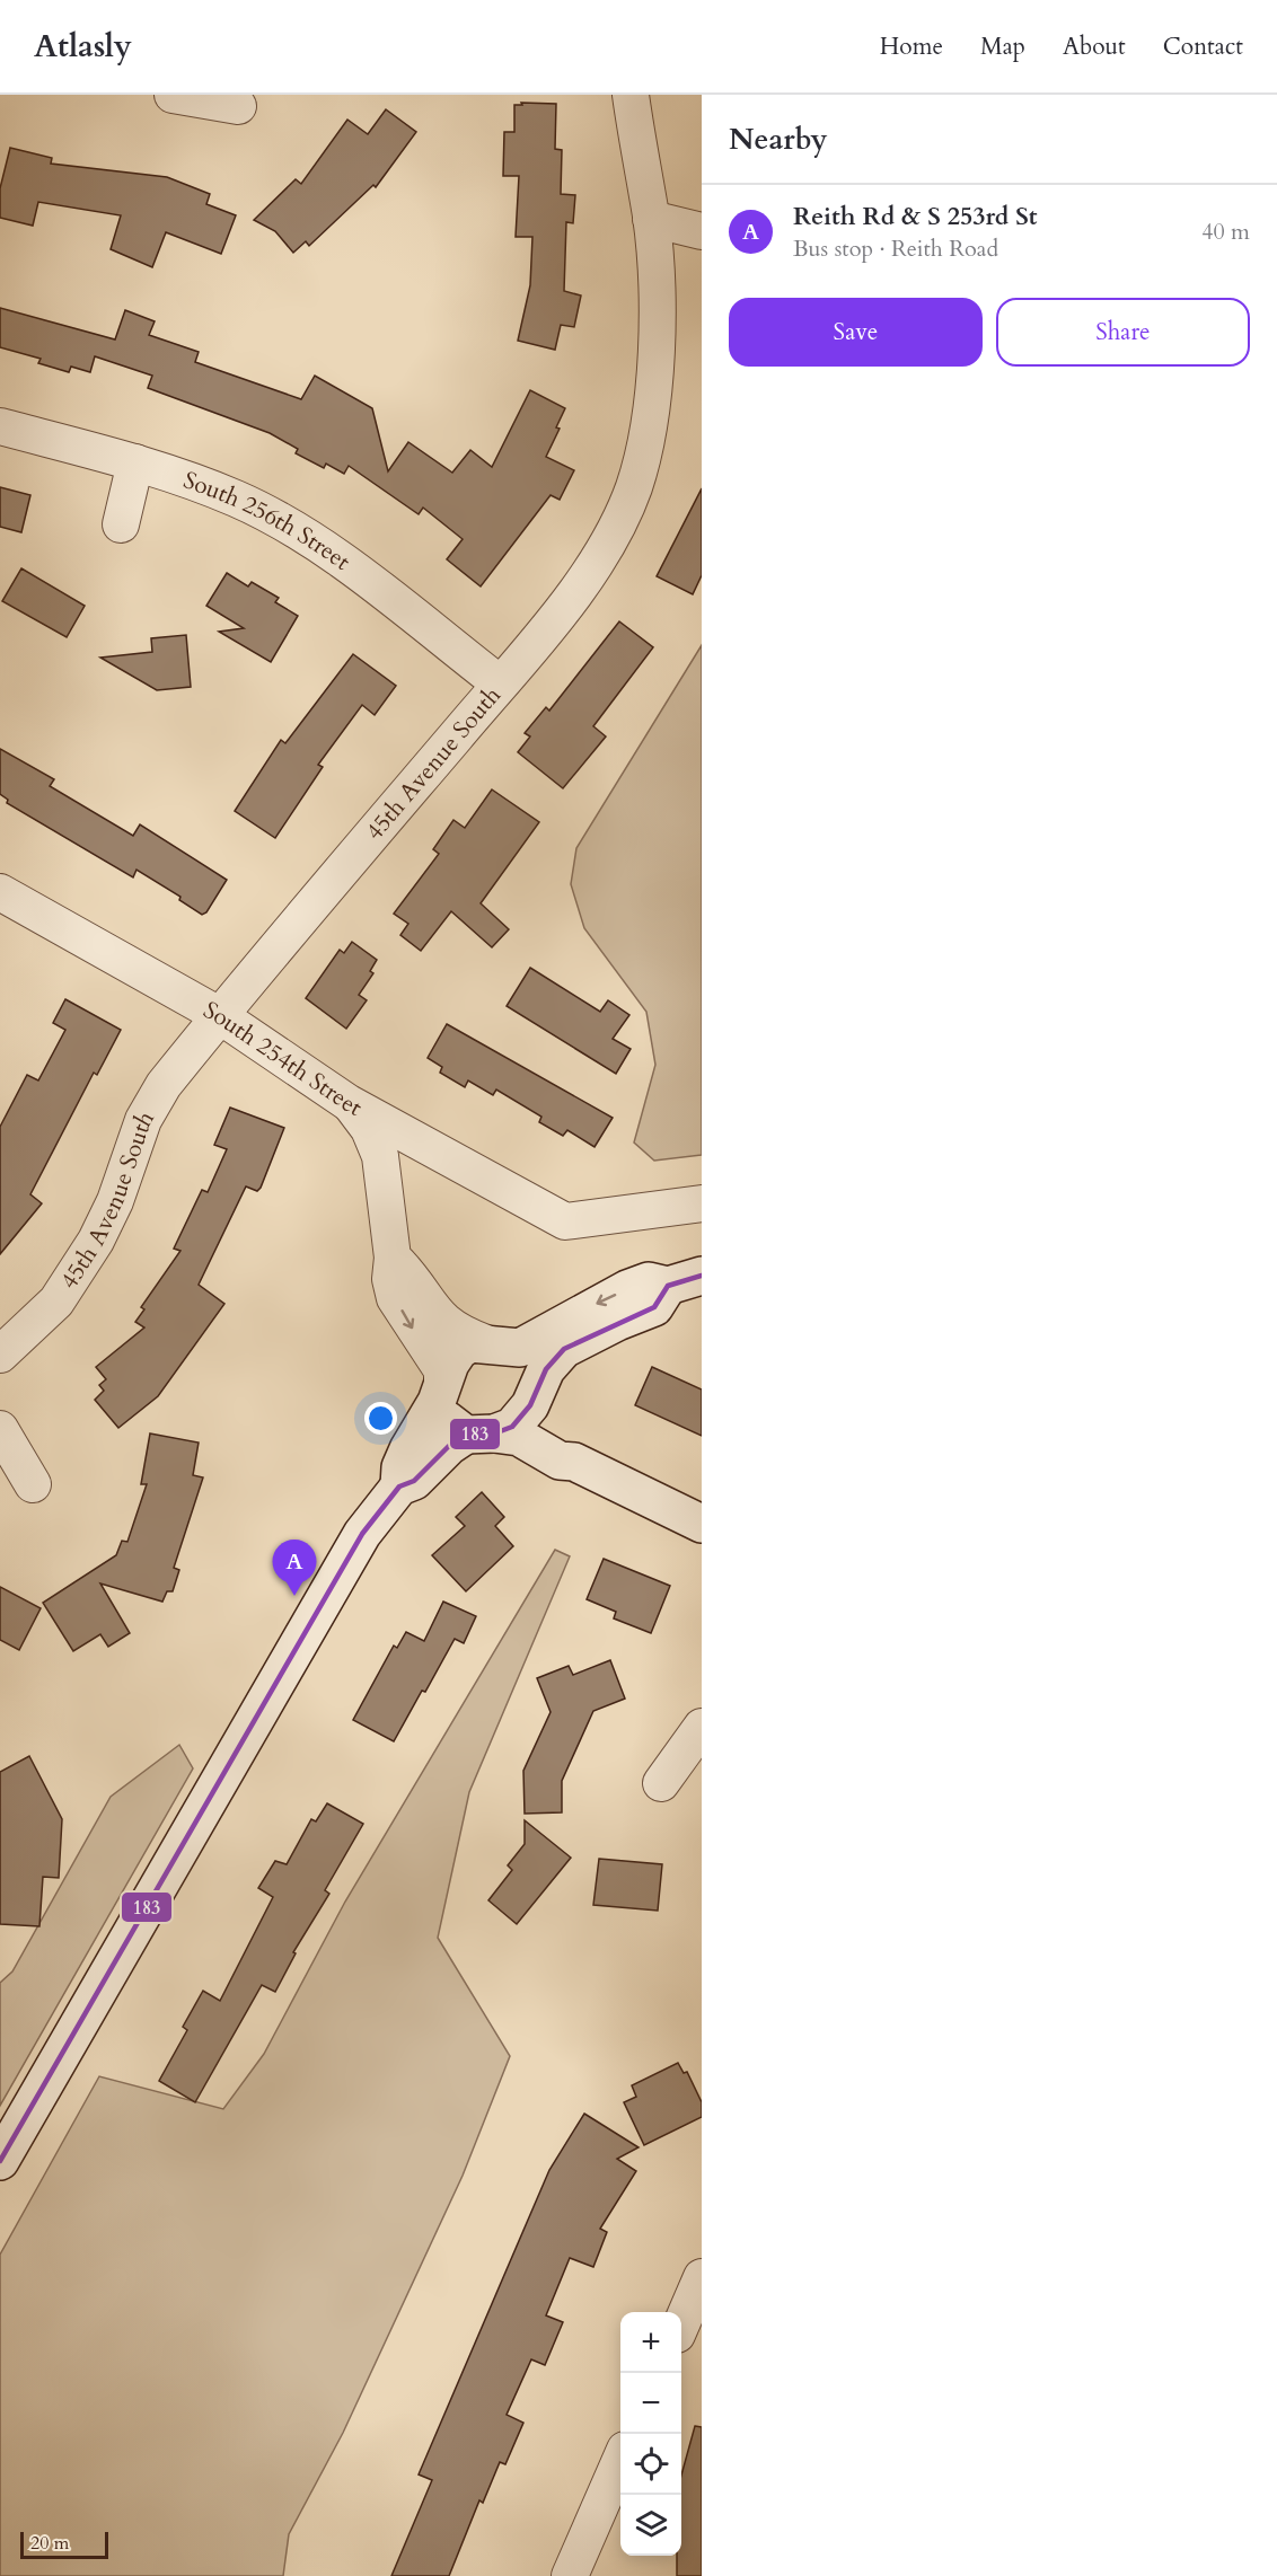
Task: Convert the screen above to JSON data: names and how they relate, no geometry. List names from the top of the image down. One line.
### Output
{"streets":{"street":["South 256th Street","45th Avenue South","South 254th Street"]},"crossings":[["South 256th Street","45th Avenue South"],["45th Avenue South","South 254th Street"]],"lines":["transit line 183"],"scale_bar":"20 m","page":{"header":"Atlasly","nav":["Home","Map","About","Contact"],"heading":"Nearby","list":[{"mark":"A","name":"Reith Rd & S 253rd St","note":"Bus stop · Reith Road","value":"40 m"}],"buttons":["Save","Share"],"pins":"A","map_buttons":["+","−"],"scale":"20 m"}}
